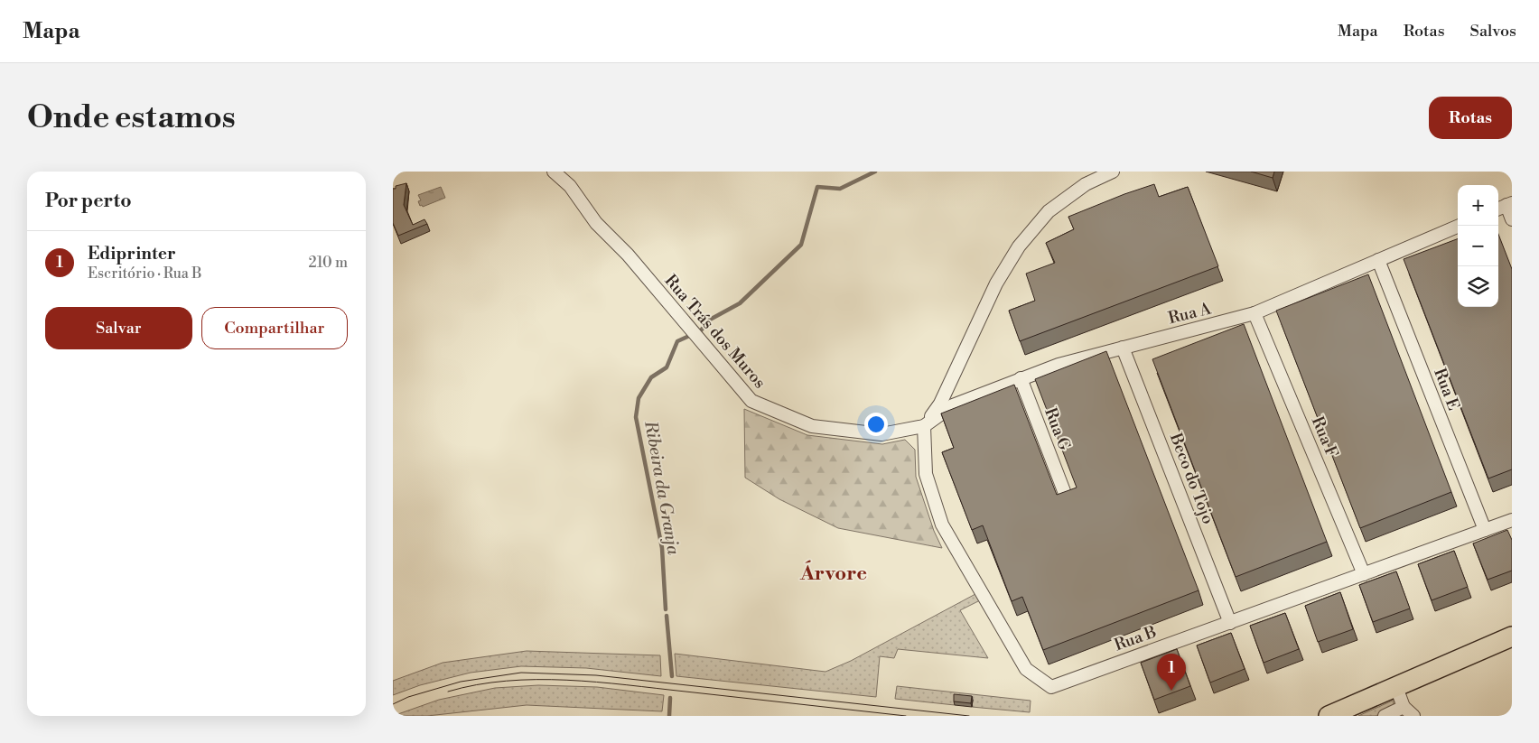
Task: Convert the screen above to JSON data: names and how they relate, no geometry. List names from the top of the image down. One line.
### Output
{"streets":{"street":["Rua A","Rua Trás dos Muros","Rua E","Rua G","Rua F","Beco do Tojo","Rua B"]},"crossings":[["Rua A","Rua Trás dos Muros"],["Rua A","Rua E"],["Rua A","Rua G"],["Rua A","Rua F"],["Rua A","Beco do Tojo"],["Rua A","Rua B"],["Rua Trás dos Muros","Rua B"],["Rua E","Rua B"],["Rua F","Rua B"],["Beco do Tojo","Rua B"]],"districts":["Árvore"],"water":["Ribeira da Granja"],"page":{"header":"Mapa","nav":["Mapa","Rotas","Salvos"],"buttons":["Rotas",["Salvar","Compartilhar"]],"title":"Onde estamos","heading":"Por perto","map_buttons":["+","−"],"list":[{"mark":"1","name":"Ediprinter","note":"Escritório · Rua B","value":"210 m"}],"pins":"1"}}
